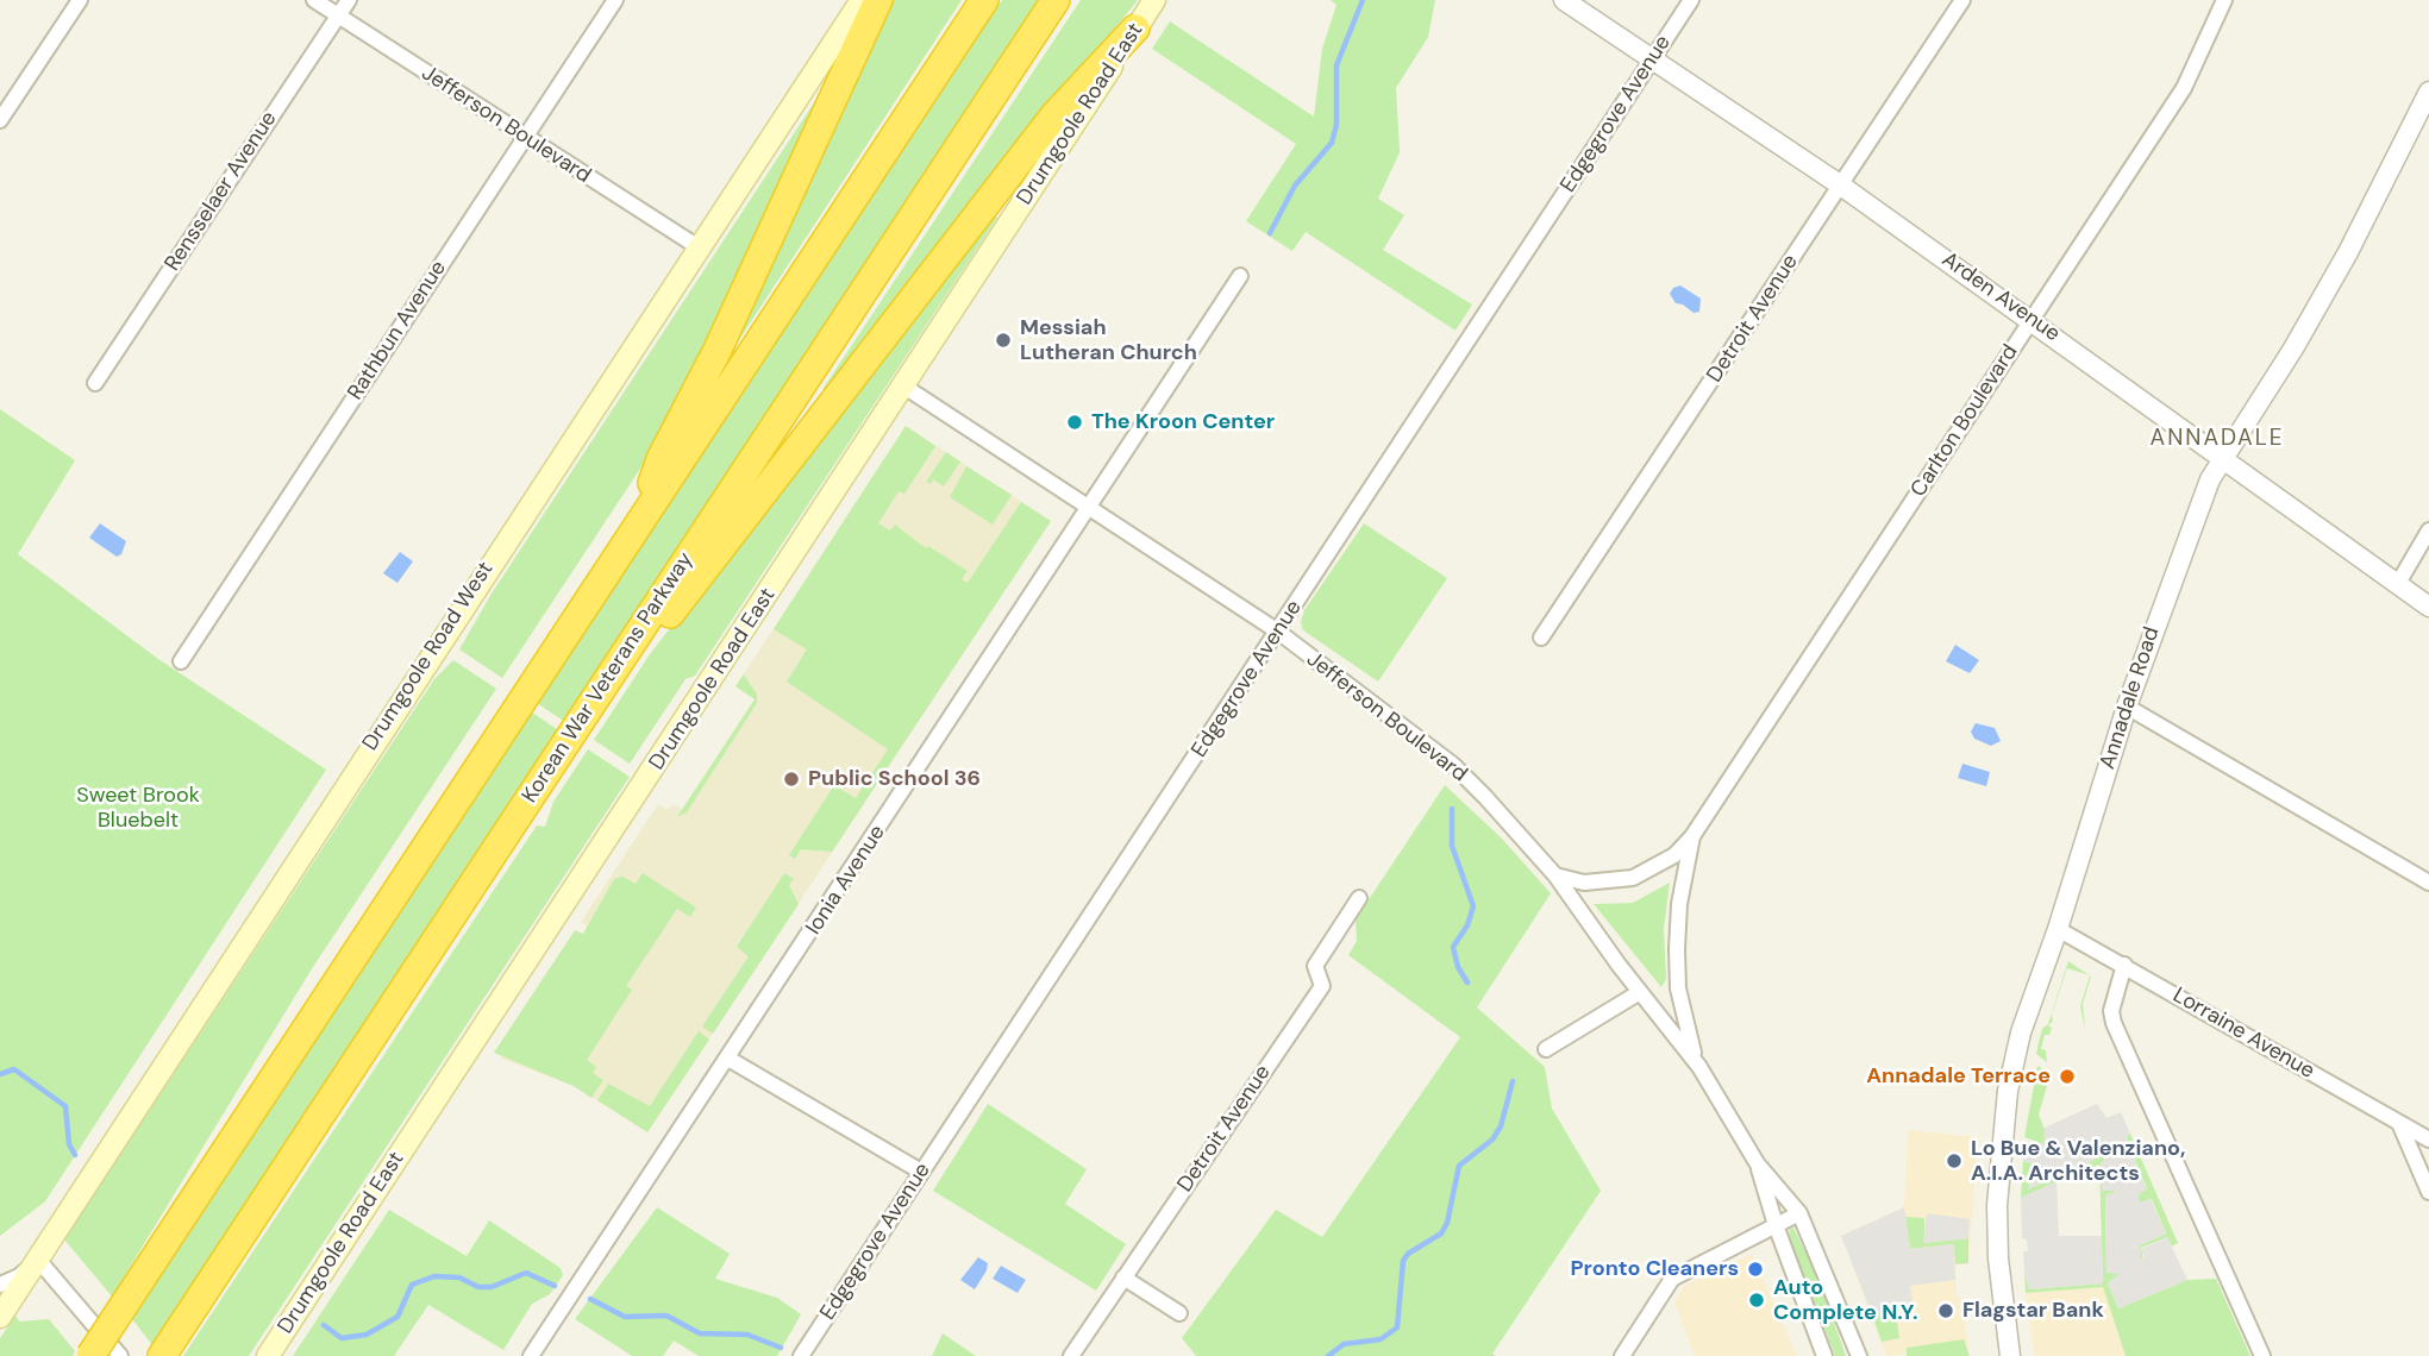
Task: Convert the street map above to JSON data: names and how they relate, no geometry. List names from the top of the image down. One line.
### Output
{"streets":{"highway":["Korean War Veterans Parkway"],"main road":["Drumgoole Road East","Drumgoole Road West"],"street":["Edgegrove Avenue","Jefferson Boulevard","Rensselaer Avenue","Arden Avenue","Detroit Avenue","Rathbun Avenue","Carlton Boulevard","Annadale Road","Ionia Avenue","Lorraine Avenue"]},"crossings":[["Drumgoole Road East","Jefferson Boulevard"],["Edgegrove Avenue","Jefferson Boulevard"],["Edgegrove Avenue","Arden Avenue"],["Jefferson Boulevard","Rensselaer Avenue"],["Jefferson Boulevard","Rathbun Avenue"],["Jefferson Boulevard","Carlton Boulevard"],["Jefferson Boulevard","Drumgoole Road West"],["Jefferson Boulevard","Ionia Avenue"],["Arden Avenue","Detroit Avenue"],["Arden Avenue","Carlton Boulevard"],["Arden Avenue","Annadale Road"],["Annadale Road","Lorraine Avenue"]],"districts":["ANNADALE"],"parks":["Sweet Brook Bluebelt"],"places":["Messiah Lutheran Church","The Kroon Center","Public School 36","Annadale Terrace","Lo Bue & Valenziano, A.I.A. Architects","Pronto Cleaners","Auto Complete N.Y.","Flagstar Bank"]}
